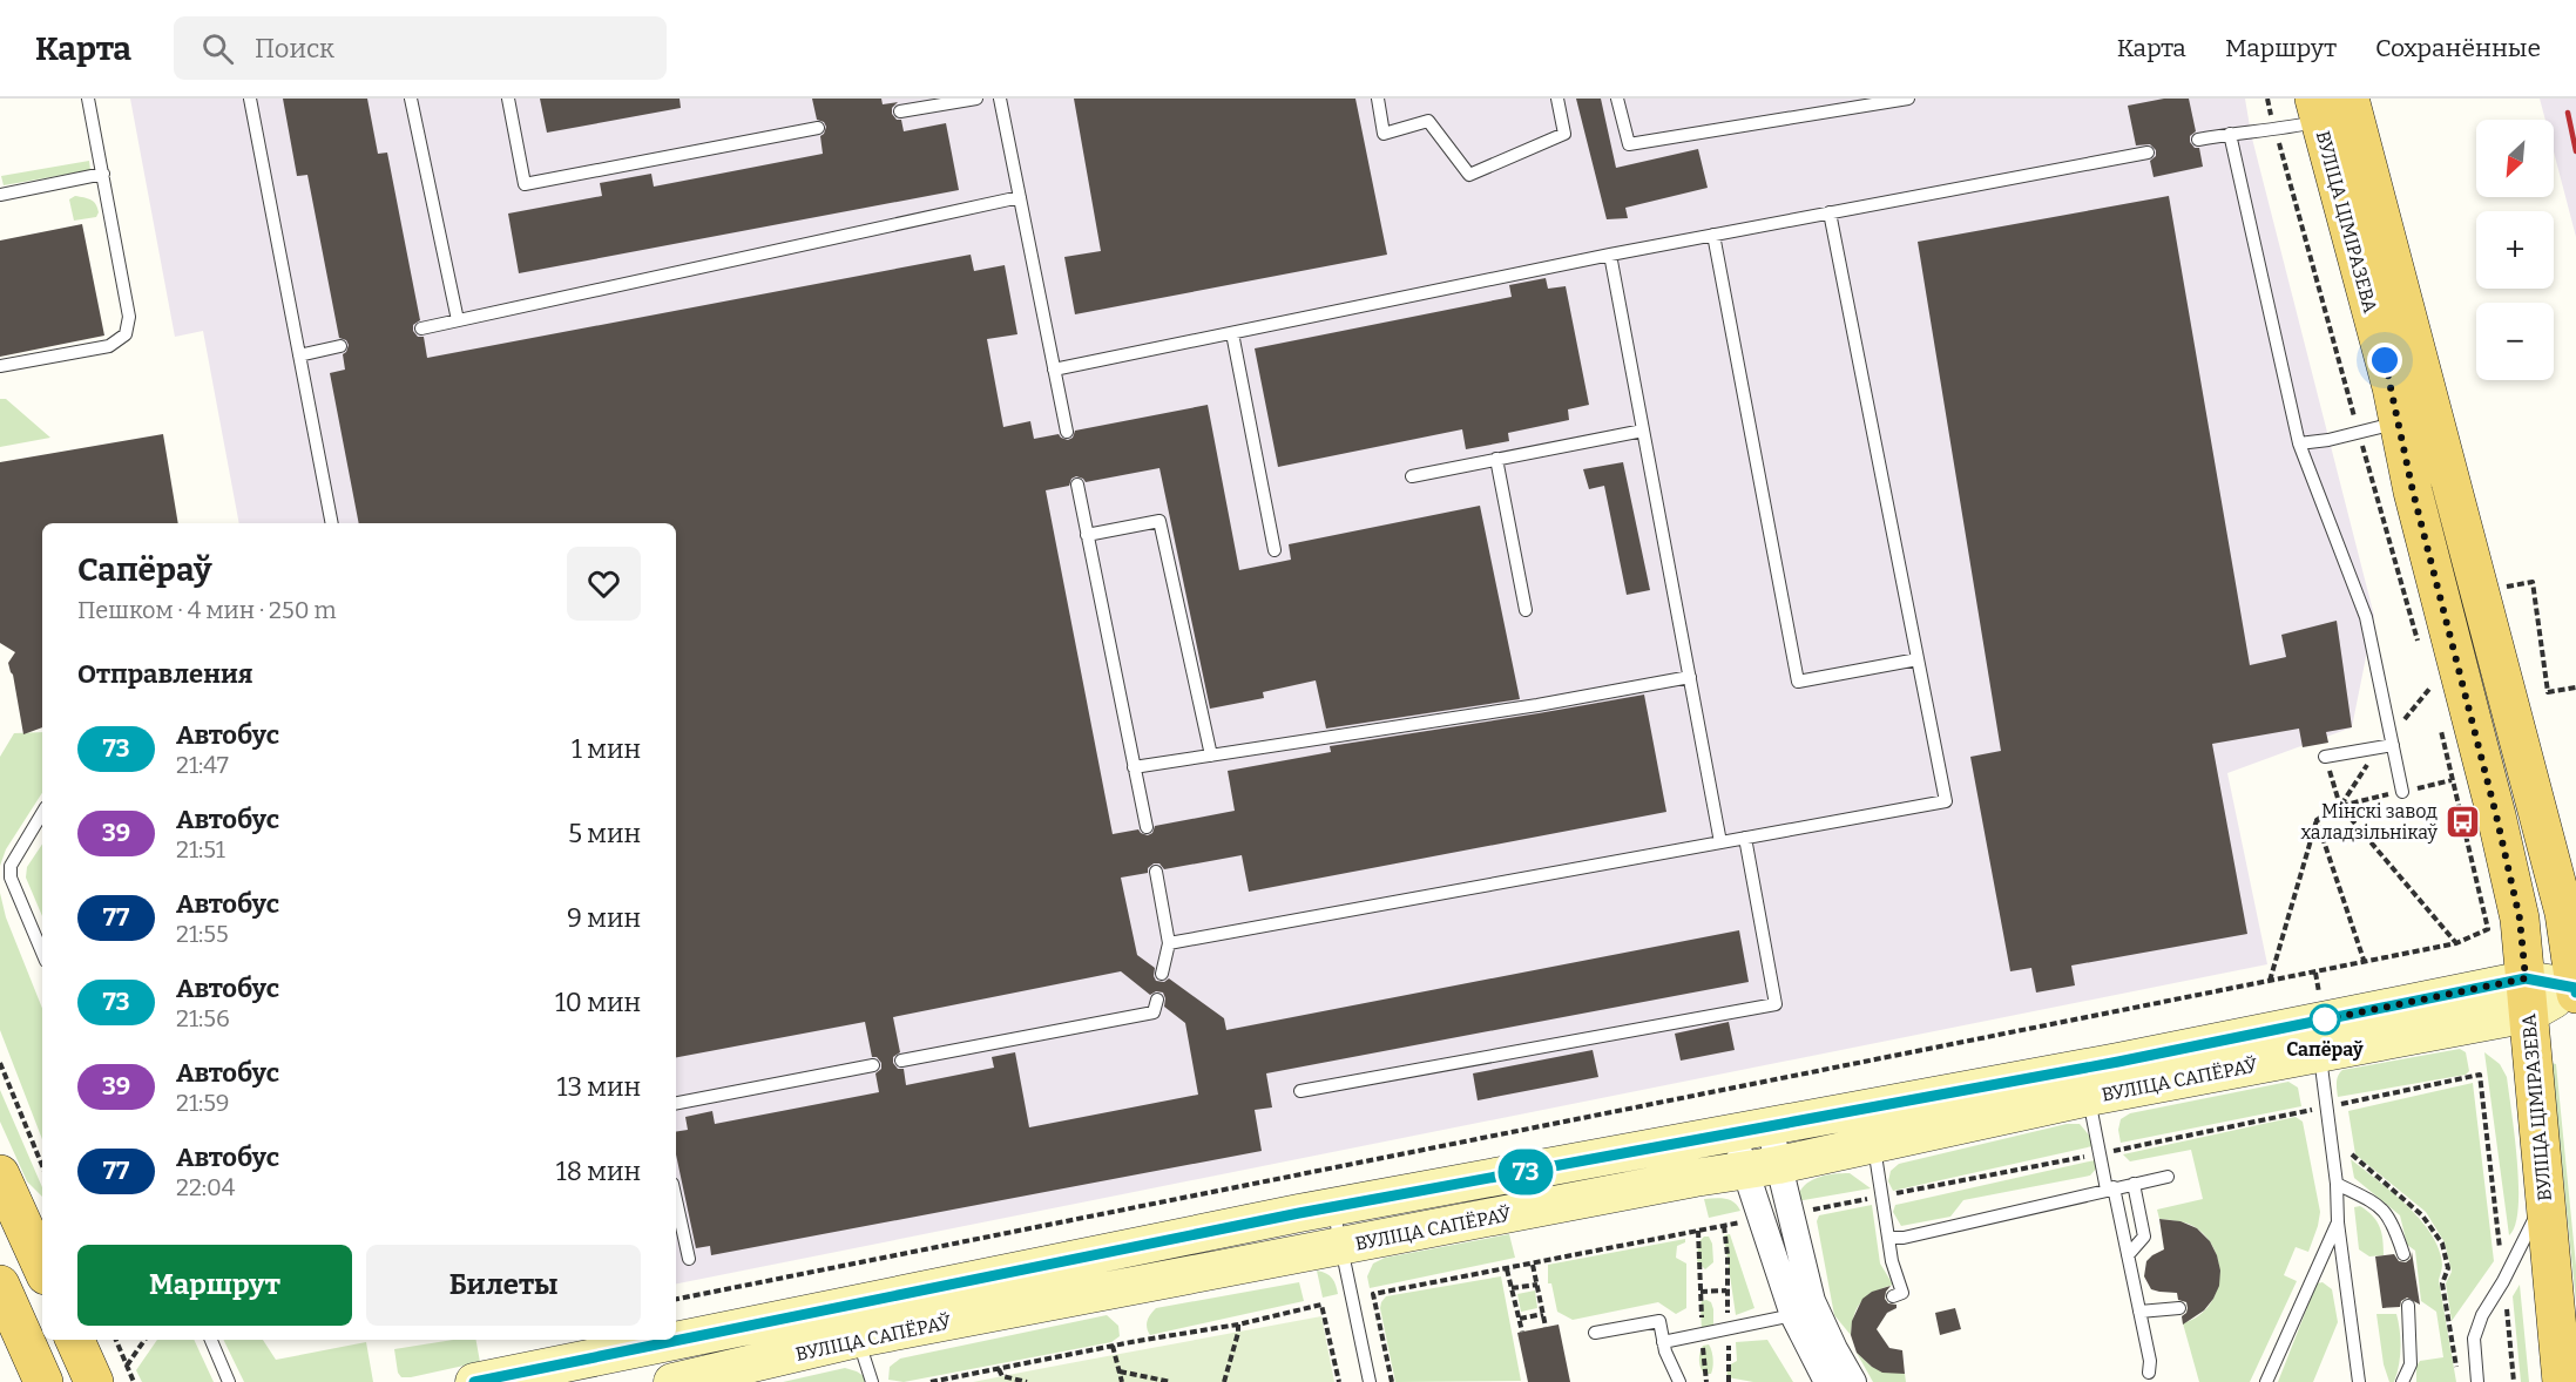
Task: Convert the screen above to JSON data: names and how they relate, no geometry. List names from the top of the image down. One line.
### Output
{"streets":{"main road":["ВУЛІЦА ЦІМІРАЗЕВА","ВУЛІЦА САПЁРАЎ"]},"crossings":[["ВУЛІЦА ЦІМІРАЗЕВА","ВУЛІЦА САПЁРАЎ"]],"places":{"bus stop":["Мінскі завод халадзільнікаў"],"other":["Сапёраў"]},"lines":["bus line 73"],"north":"bottom left","page":{"header":"Карта","search":"Поиск","nav":["Карта","Маршрут","Сохранённые"],"on_map":"73","map_buttons":["+","−"],"heading":[["Сапёраў","Пешком · 4 мин · 250 m"],"Отправления"],"list":[{"mark":"73","name":"Автобус","note":"21:47","value":"1 мин"},{"mark":"39","name":"Автобус","note":"21:51","value":"5 мин"},{"mark":"77","name":"Автобус","note":"21:55","value":"9 мин"},{"mark":"73","name":"Автобус","note":"21:56","value":"10 мин"},{"mark":"39","name":"Автобус","note":"21:59","value":"13 мин"},{"mark":"77","name":"Автобус","note":"22:04","value":"18 мин"}],"buttons":["Маршрут","Билеты"]}}
